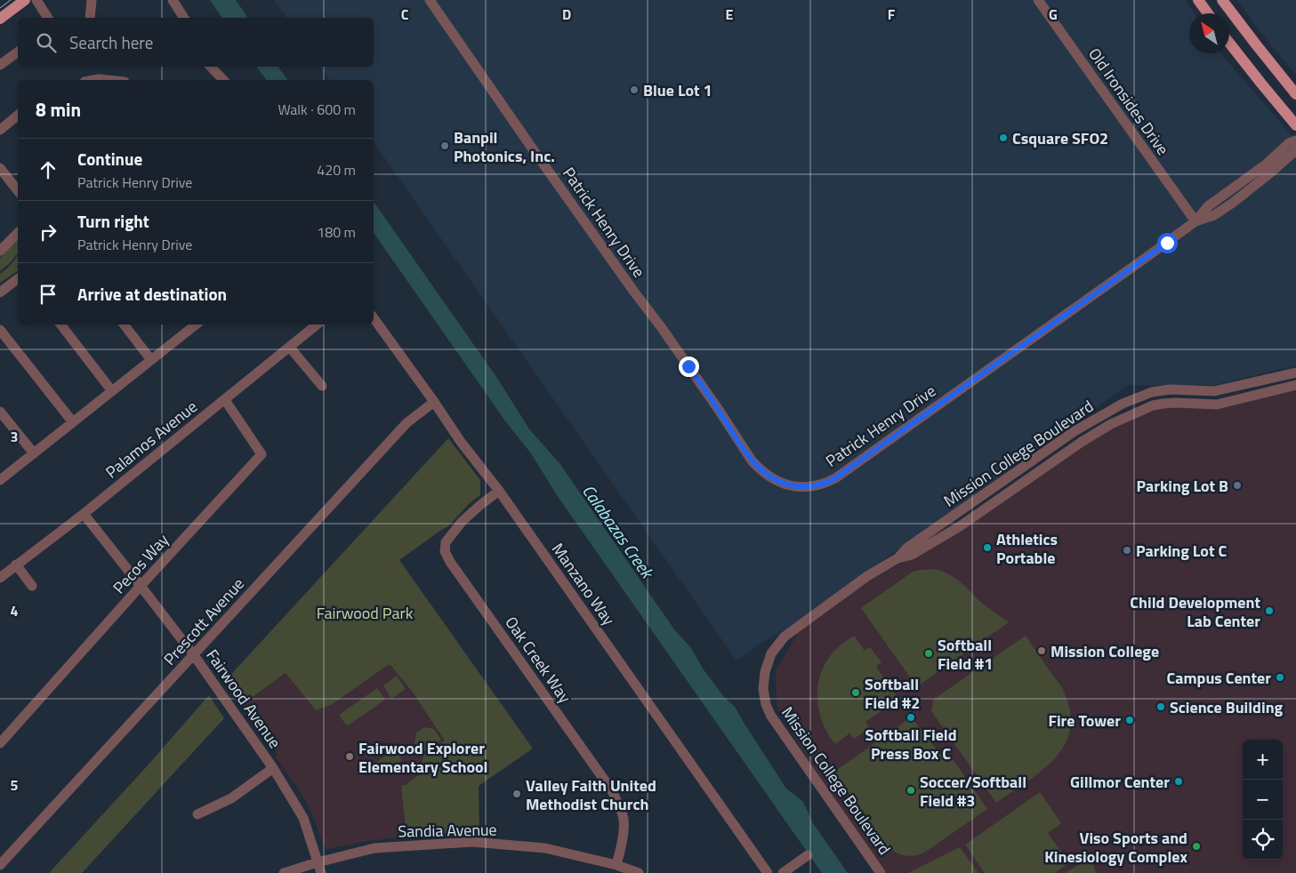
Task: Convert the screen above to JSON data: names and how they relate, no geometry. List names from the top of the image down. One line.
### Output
{"streets":{"street":["Old Ironsides Drive","Patrick Henry Drive","Palamos Avenue","Mission College Boulevard","Pecos Way","Manzano Way","Prescott Avenue","Oak Creek Way","Fairwood Avenue","Sandia Avenue"]},"crossings":[["Old Ironsides Drive","Patrick Henry Drive"],["Palamos Avenue","Pecos Way"],["Palamos Avenue","Fairwood Avenue"],["Pecos Way","Fairwood Avenue"],["Manzano Way","Prescott Avenue"],["Manzano Way","Oak Creek Way"],["Prescott Avenue","Fairwood Avenue"],["Oak Creek Way","Sandia Avenue"],["Fairwood Avenue","Sandia Avenue"]],"water":["Calabazas Creek"],"parks":["Fairwood Park"],"places":["Blue Lot 1","Csquare SFO2","Banpil Photonics, Inc.","Parking Lot B","Athletics Portable","Parking Lot C","Child Development Lab Center","Mission College","Softball Field #1","Campus Center","Softball Field #2","Science Building","Softball Field Press Box C","Fire Tower","Fairwood Explorer Elementary School","Gillmor Center","Soccer/Softball Field #3","Valley Faith United Methodist Church","Viso Sports and Kinesiology Complex"],"north":"top left","page":{"search":"Search here","heading":["8 min","Walk · 600 m"],"list":[["Continue","Patrick Henry Drive","420 m"],["Turn right","Patrick Henry Drive","180 m"],"Arrive at destination"],"map_buttons":["+","−"]},"grid":{"columns":["C","D","E","F","G"],"rows":["3","4","5"]}}
